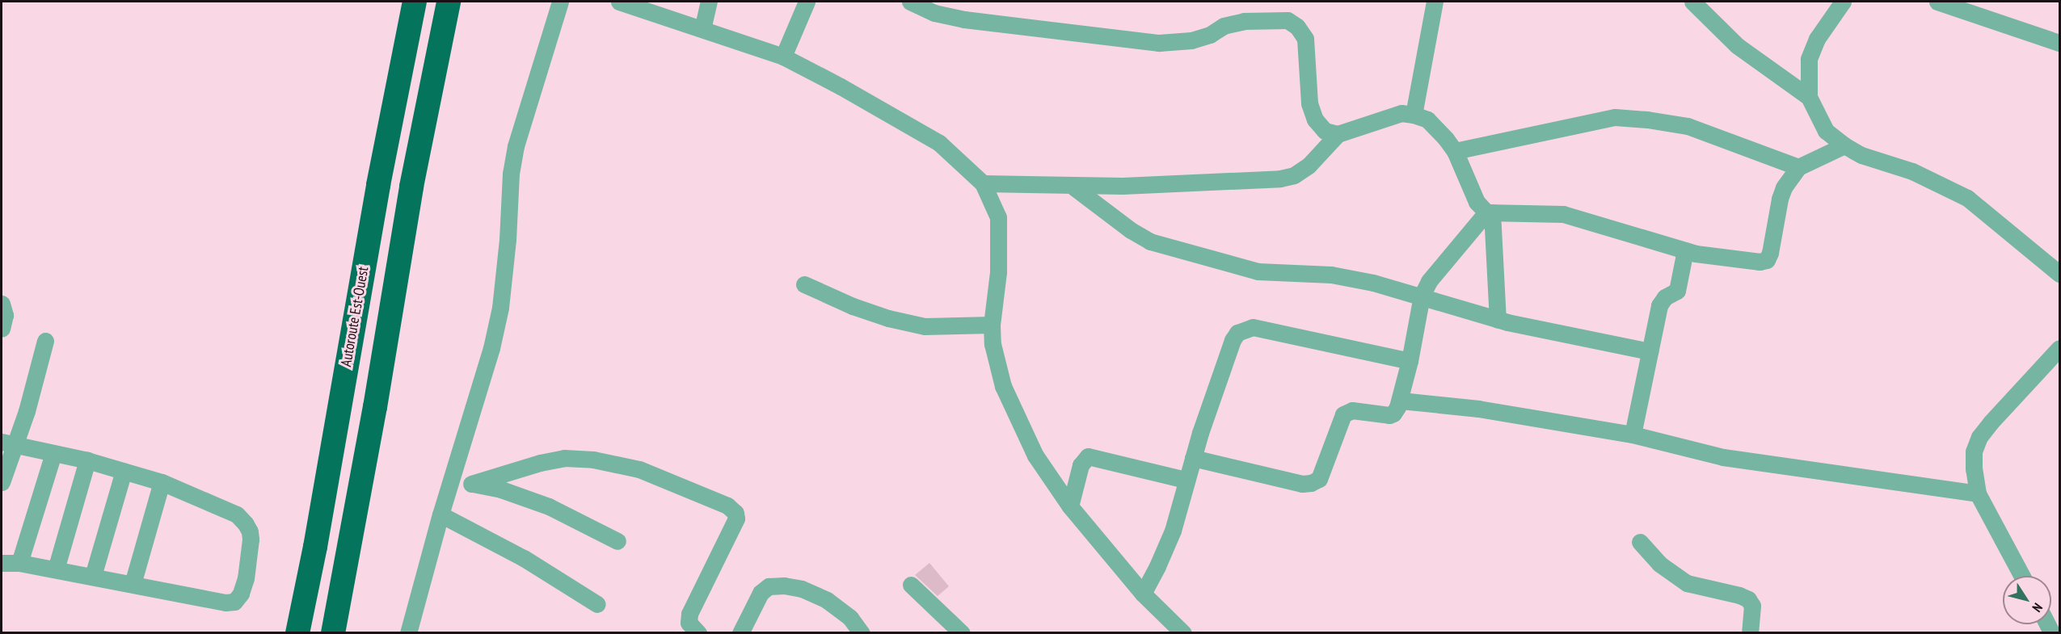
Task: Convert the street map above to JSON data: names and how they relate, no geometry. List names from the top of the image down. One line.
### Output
{"streets":{"highway":["Autoroute Est-Ouest"]},"north":"bottom right"}
